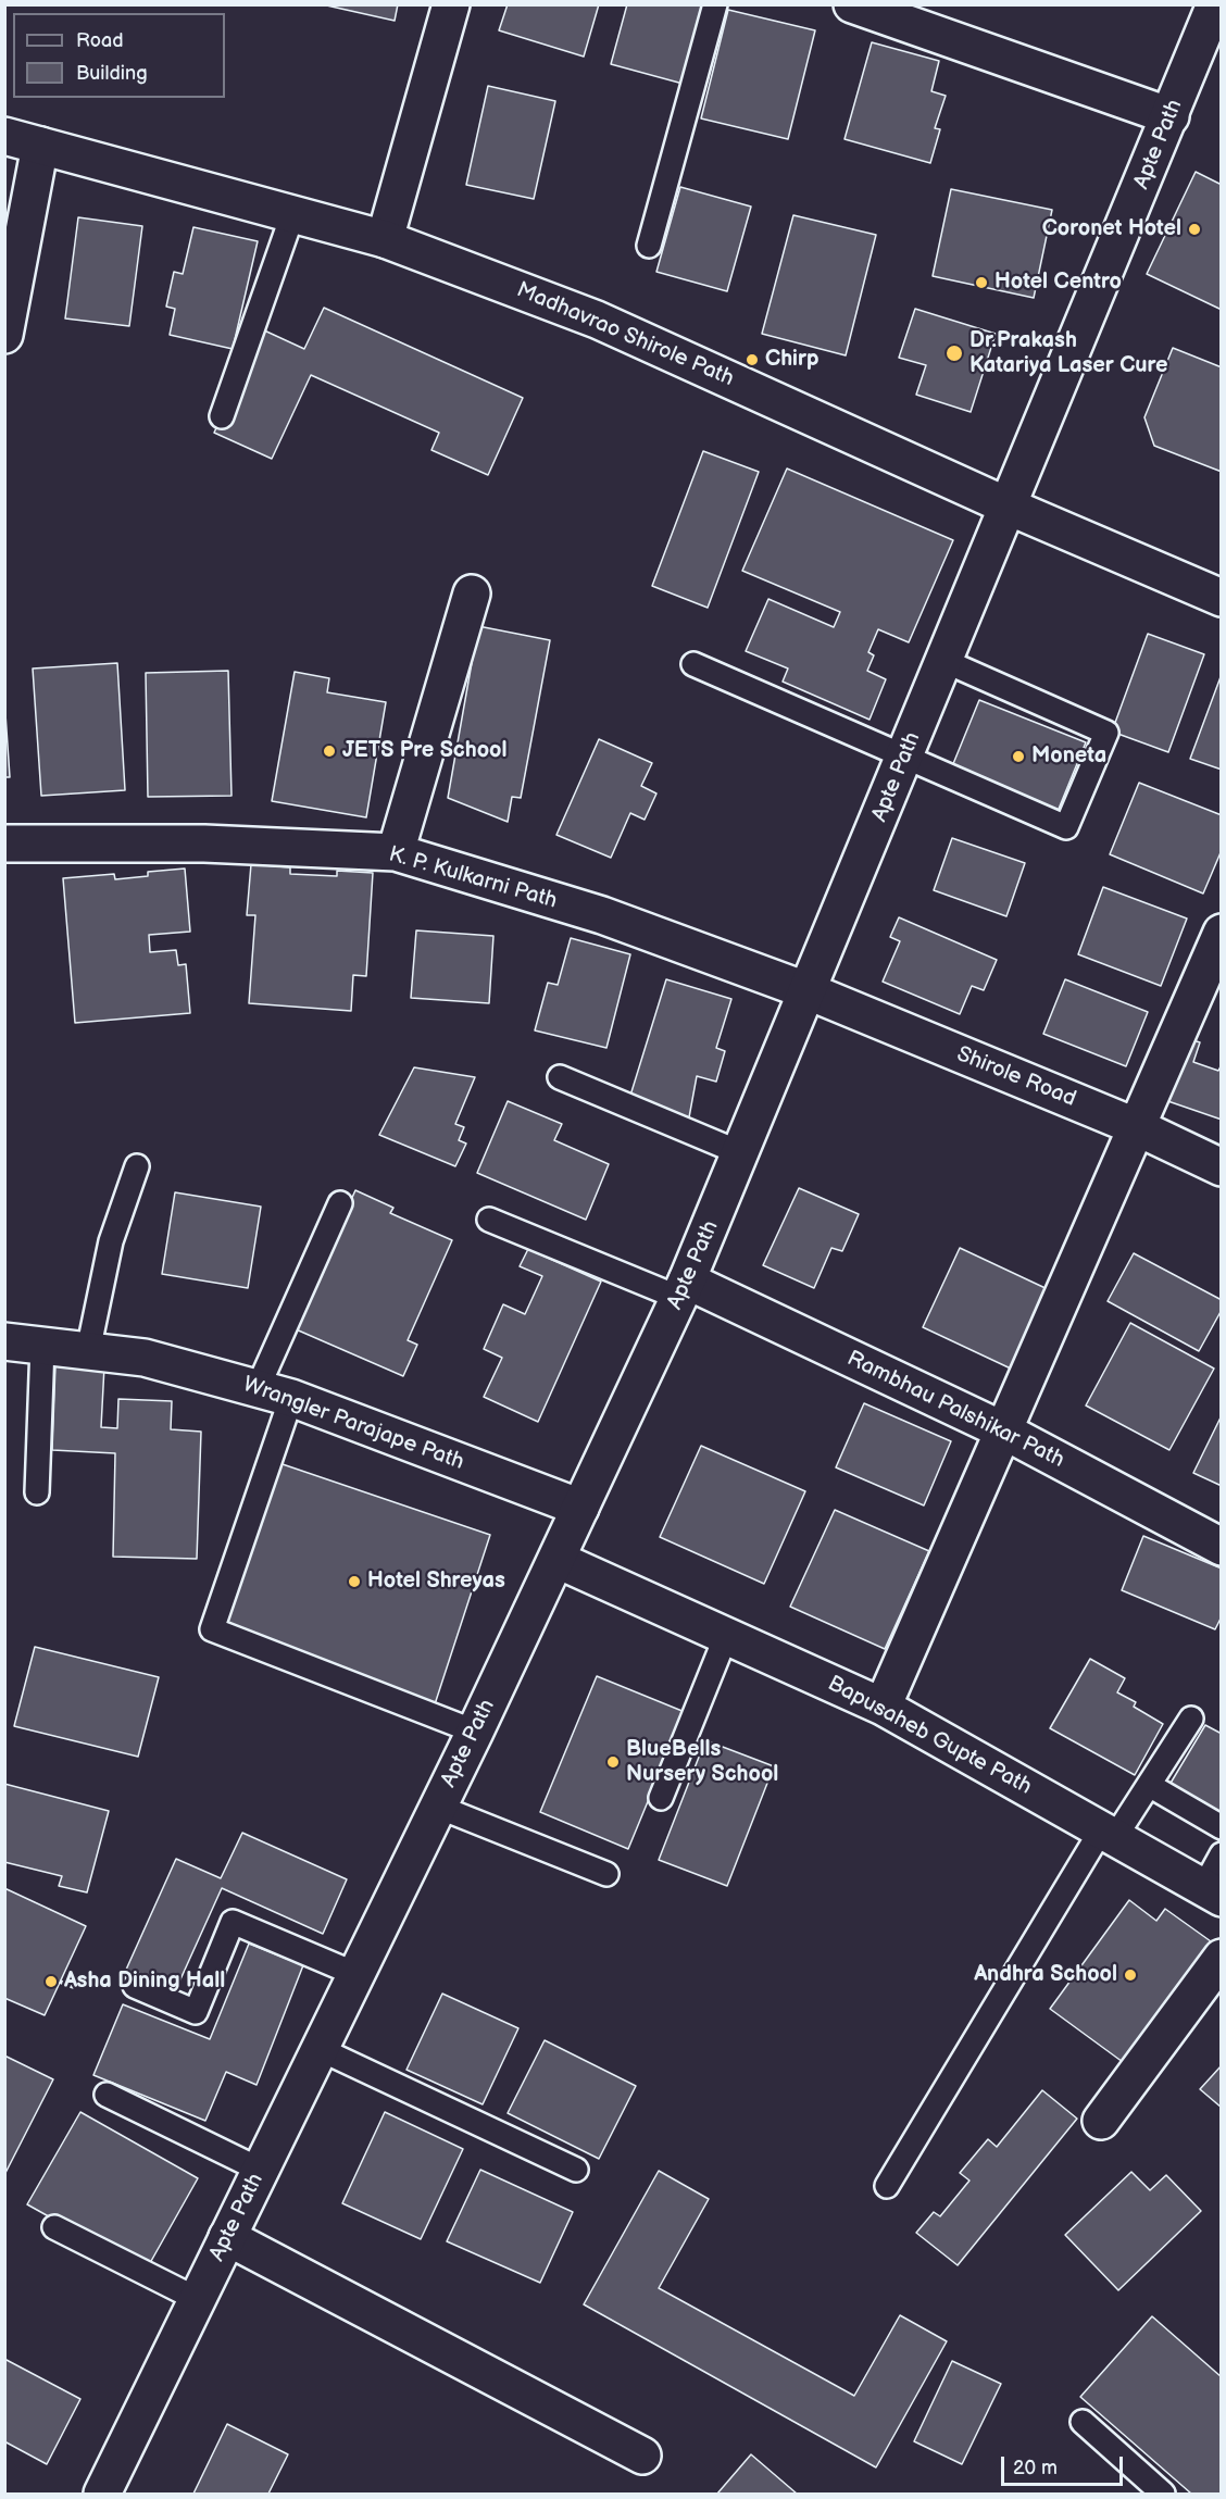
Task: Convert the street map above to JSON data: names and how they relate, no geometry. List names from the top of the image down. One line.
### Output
{"streets":{"street":["Apte Path","Madhavrao Shirole Path","K. P. Kulkarni Path","Shirole Road","Rambhau Palshikar Path","Wrangler Parajape Path","Bapusaheb Gupte Path"]},"crossings":[["Apte Path","Madhavrao Shirole Path"],["Apte Path","K. P. Kulkarni Path"],["Apte Path","Shirole Road"],["Apte Path","Rambhau Palshikar Path"],["Apte Path","Wrangler Parajape Path"],["Apte Path","Bapusaheb Gupte Path"],["K. P. Kulkarni Path","Shirole Road"]],"places":["Coronet Hotel","Hotel Centro","Dr.Prakash Katariya Laser Cure","Chirp","JETS Pre School","Moneta","Hotel Shreyas","BlueBells Nursery School","Andhra School","Asha Dining Hall"],"legend":["Road","Building"],"scale_bar":"20 m"}
